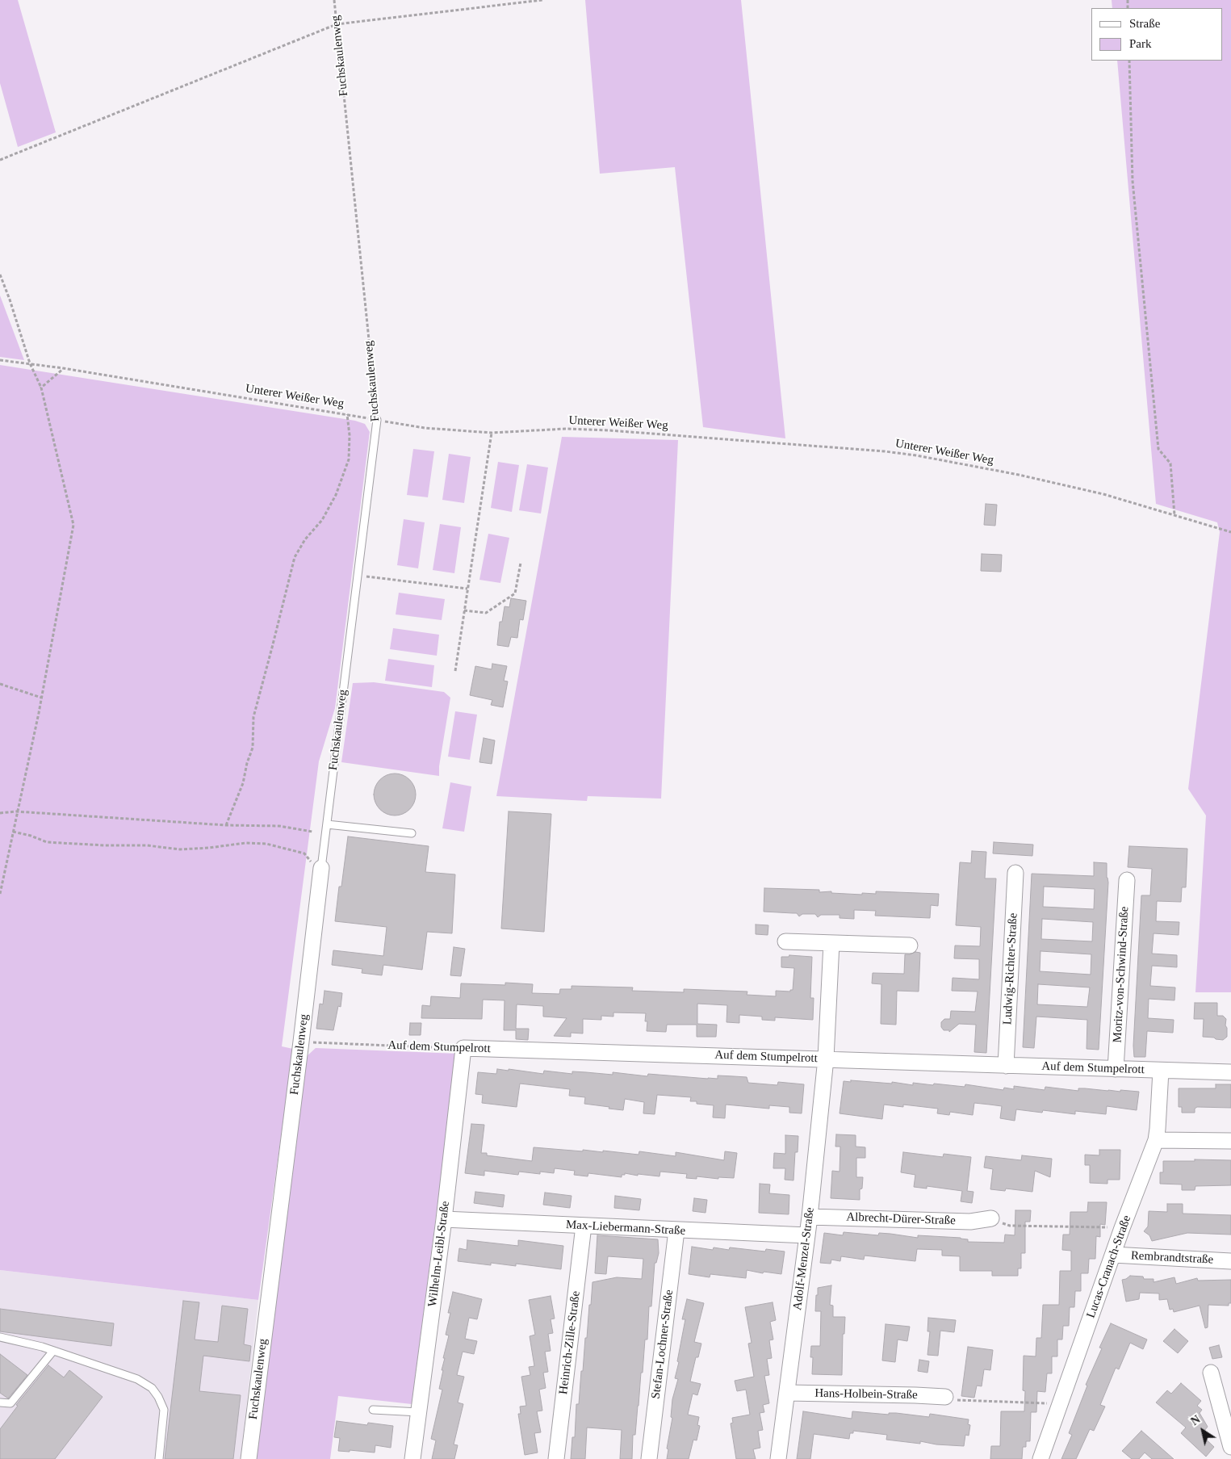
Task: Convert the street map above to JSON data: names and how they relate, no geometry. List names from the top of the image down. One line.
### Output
{"streets":{"street":["Fuchskaulenweg","Ludwig-Richter-Straße","Moritz-von-Schwind-Straße","Auf dem Stumpelrott","Albrecht-Dürer-Straße","Max-Liebermann-Straße","Wilhelm-Leibl-Straße","Rembrandtstraße","Adolf-Menzel-Straße","Lucas-Cranach-Straße","Heinrich-Zille-Straße","Stefan-Lochner-Straße","Hans-Holbein-Straße"],"path":["Unterer Weißer Weg"]},"crossings":[["Fuchskaulenweg","Unterer Weißer Weg"],["Fuchskaulenweg","Auf dem Stumpelrott"],["Ludwig-Richter-Straße","Auf dem Stumpelrott"],["Moritz-von-Schwind-Straße","Auf dem Stumpelrott"],["Auf dem Stumpelrott","Wilhelm-Leibl-Straße"],["Auf dem Stumpelrott","Adolf-Menzel-Straße"],["Auf dem Stumpelrott","Lucas-Cranach-Straße"],["Albrecht-Dürer-Straße","Adolf-Menzel-Straße"],["Max-Liebermann-Straße","Wilhelm-Leibl-Straße"],["Max-Liebermann-Straße","Adolf-Menzel-Straße"],["Max-Liebermann-Straße","Heinrich-Zille-Straße"],["Max-Liebermann-Straße","Stefan-Lochner-Straße"],["Rembrandtstraße","Lucas-Cranach-Straße"],["Adolf-Menzel-Straße","Hans-Holbein-Straße"]],"legend":["Straße","Park"],"north":"top left"}
